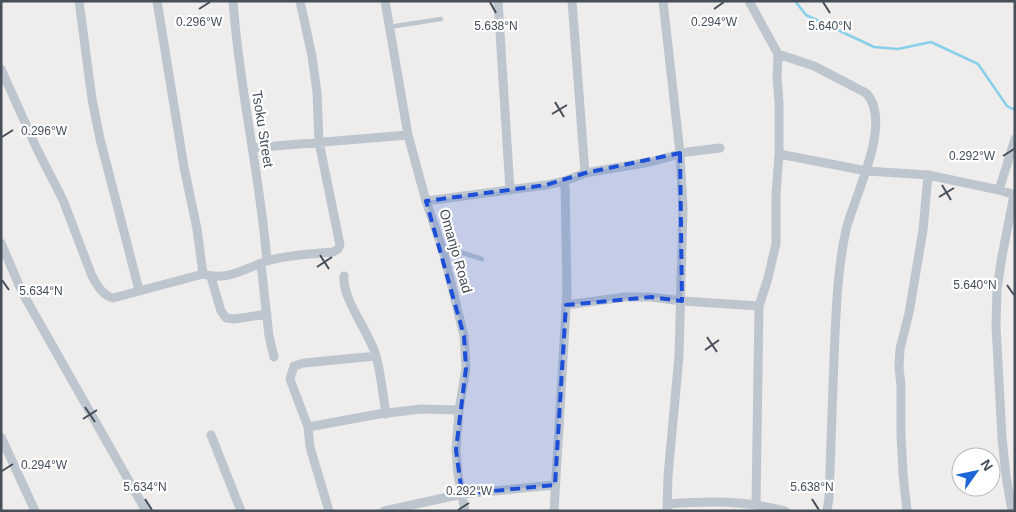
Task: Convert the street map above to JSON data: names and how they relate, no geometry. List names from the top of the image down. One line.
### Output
{"streets":{"street":["Tsoku Street","Omanjo Road"]},"north":"top right","coordinates":["0.294°W","0.296°W","5.638°N","5.640°N","0.292°W","5.634°N"]}
